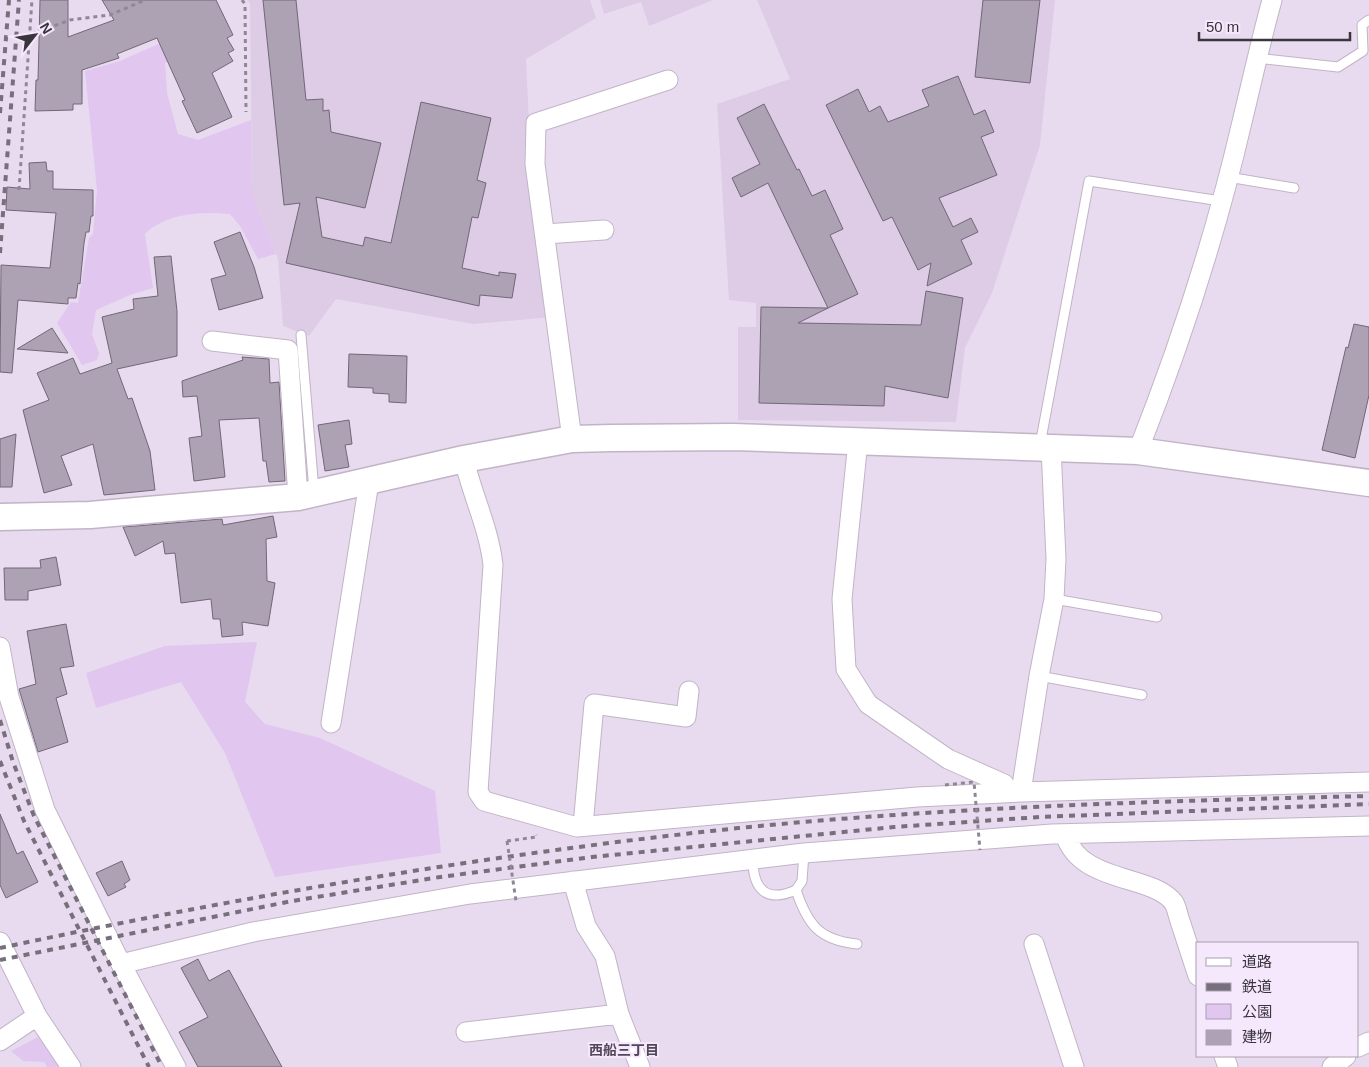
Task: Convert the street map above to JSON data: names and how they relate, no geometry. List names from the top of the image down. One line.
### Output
{"districts":["西船三丁目"],"legend":["道路","鉄道","公園","建物"],"scale_bar":"50 m","north":"top right"}
